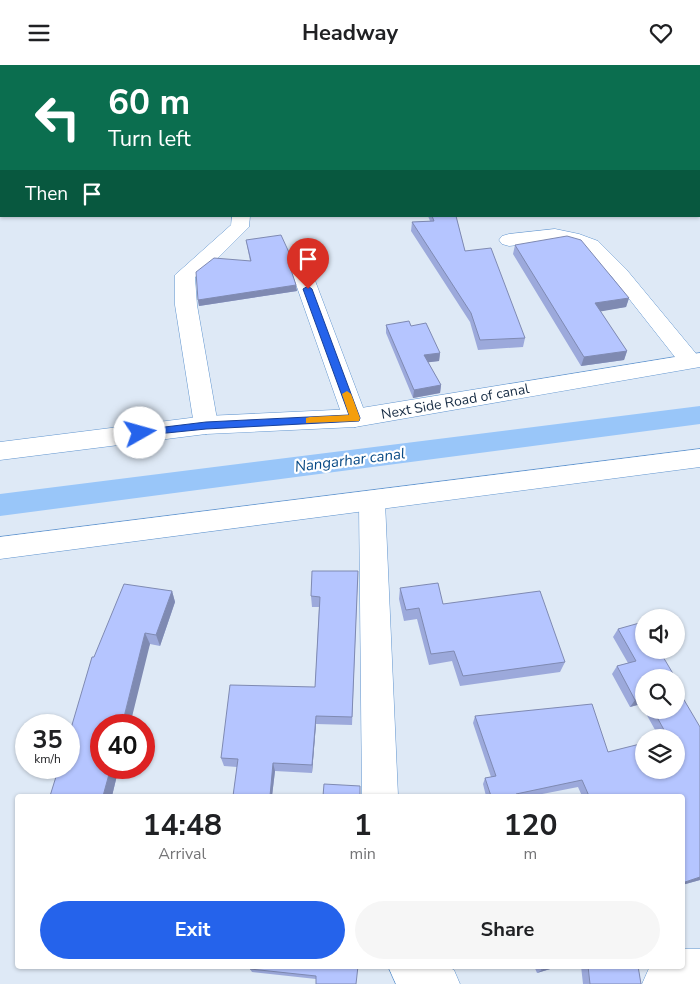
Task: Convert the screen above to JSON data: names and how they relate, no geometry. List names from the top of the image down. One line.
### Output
{"streets":{"street":["Next Side Road of canal"]},"water":["Nangarhar canal"],"page":{"header":"Headway","turn":["60 m","Turn left"],"then":"Then","speed":"35 km/h","limit":"40","eta":["14:48","Arrival","1","min","120","m"],"buttons":["Exit","Share"]}}
